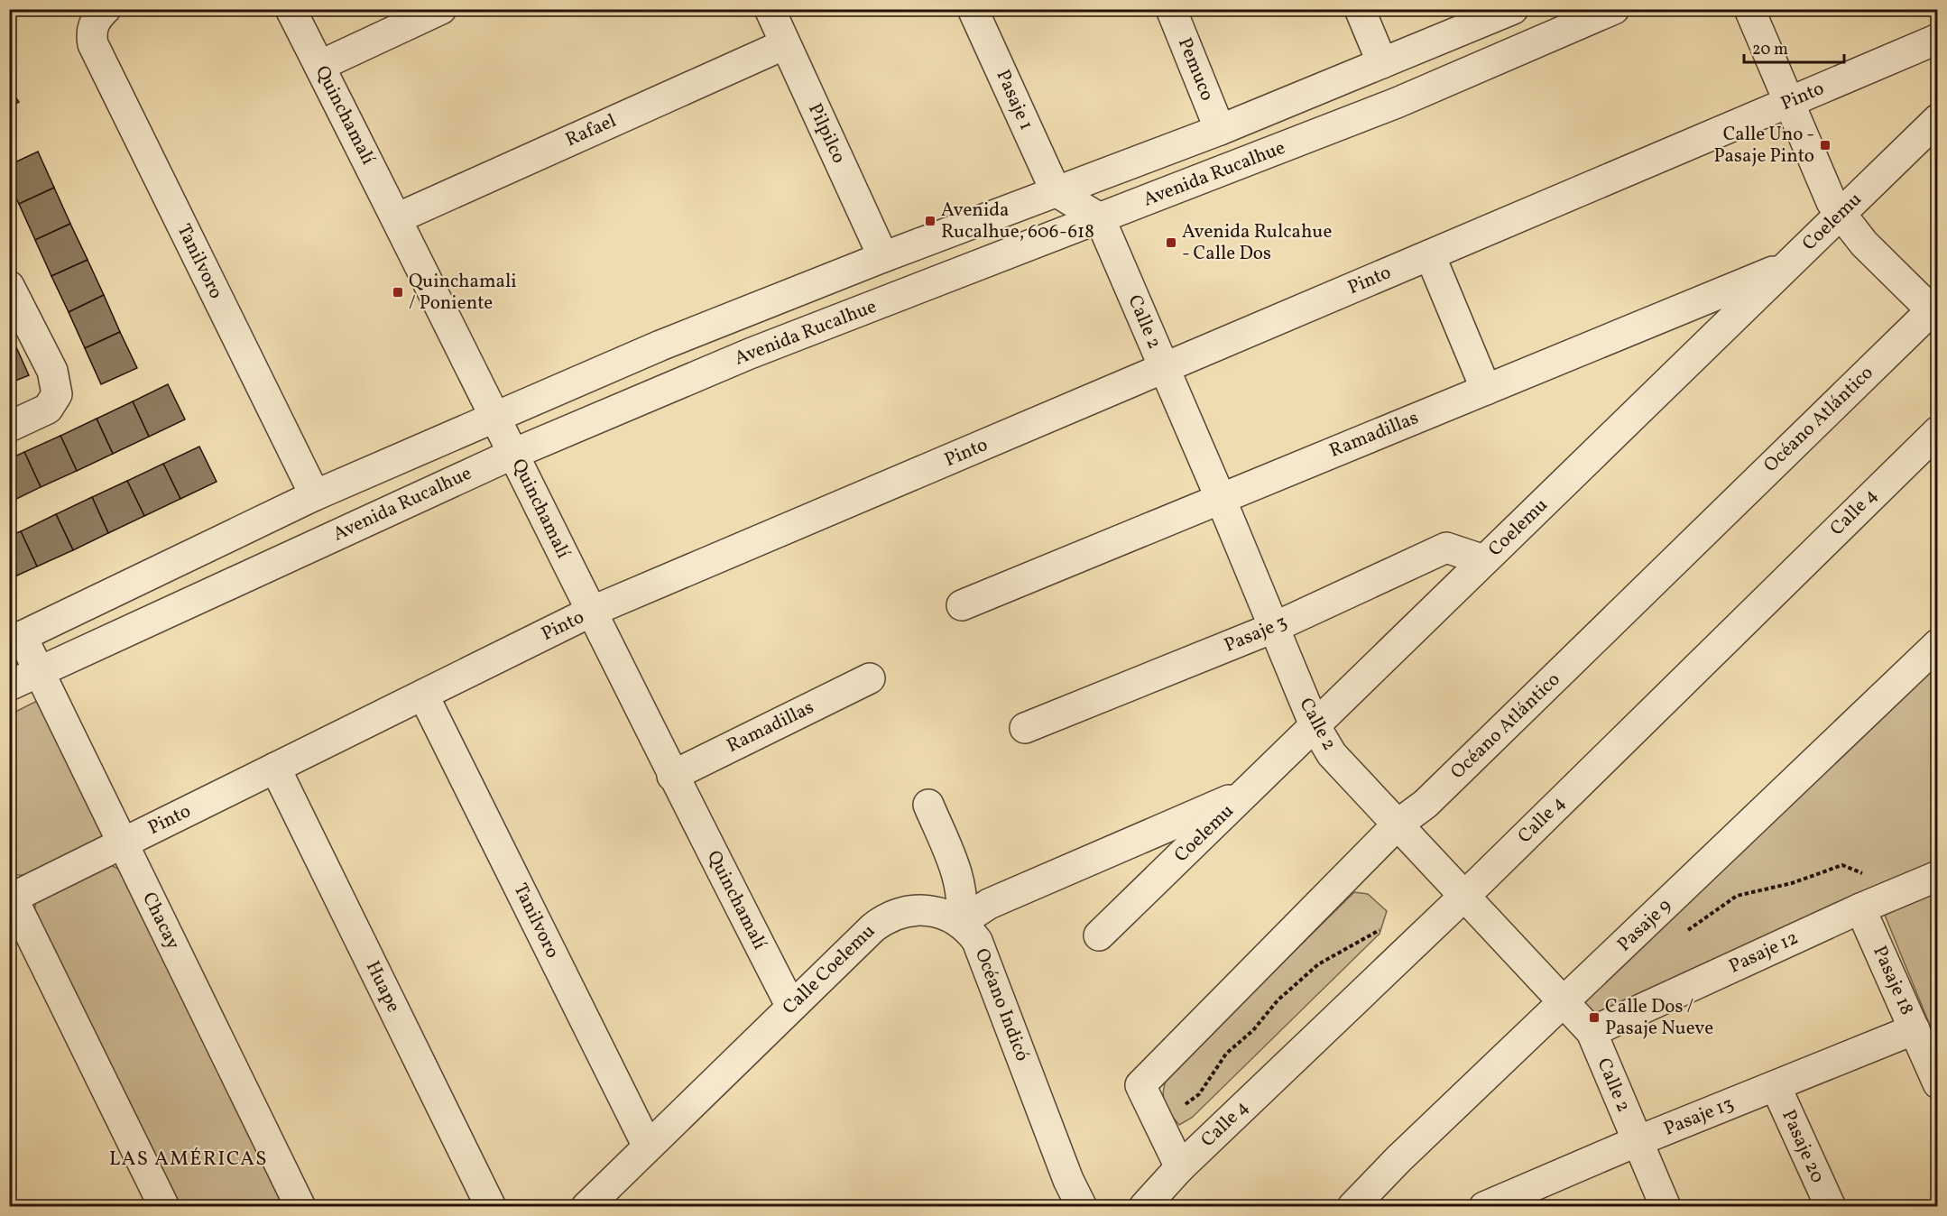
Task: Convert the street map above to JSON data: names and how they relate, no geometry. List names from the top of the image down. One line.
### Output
{"streets":{"street":["Pemuco","Pinto","Pasaje 1","Quinchamalí","Rafael","Pilpilco","Avenida Rucalhue","Coelemu","Tanilvoro","Calle 2","Océano Atlántico","Ramadillas","Calle 4","Pasaje 3","Chacay","Pasaje 9","Pasaje 12","Calle Coelemu","Pasaje 18","Huape","Océano Indicó","Pasaje 13","Pasaje 20"]},"crossings":[["Pemuco","Avenida Rucalhue"],["Pinto","Quinchamalí"],["Pinto","Tanilvoro"],["Pinto","Calle 2"],["Pinto","Chacay"],["Pinto","Huape"],["Pasaje 1","Avenida Rucalhue"],["Quinchamalí","Rafael"],["Quinchamalí","Avenida Rucalhue"],["Quinchamalí","Ramadillas"],["Quinchamalí","Calle Coelemu"],["Rafael","Pilpilco"],["Pilpilco","Avenida Rucalhue"],["Avenida Rucalhue","Tanilvoro"],["Avenida Rucalhue","Calle 2"],["Avenida Rucalhue","Chacay"],["Coelemu","Calle 2"],["Coelemu","Ramadillas"],["Coelemu","Pasaje 3"],["Tanilvoro","Calle Coelemu"],["Calle 2","Océano Atlántico"],["Calle 2","Ramadillas"],["Calle 2","Calle 4"],["Calle 2","Pasaje 3"],["Calle 2","Pasaje 9"],["Calle 2","Pasaje 12"],["Calle 2","Pasaje 13"],["Océano Atlántico","Calle 4"],["Pasaje 12","Pasaje 18"],["Calle Coelemu","Océano Indicó"],["Pasaje 18","Pasaje 13"],["Pasaje 13","Pasaje 20"]],"districts":["LAS AMÉRICAS"],"places":{"transit":["Calle Uno - Pasaje Pinto","Avenida Rucalhue, 606-618","Avenida Rulcahue - Calle Dos","Quinchamali / Poniente","Calle Dos / Pasaje Nueve"]},"scale_bar":"20 m"}
